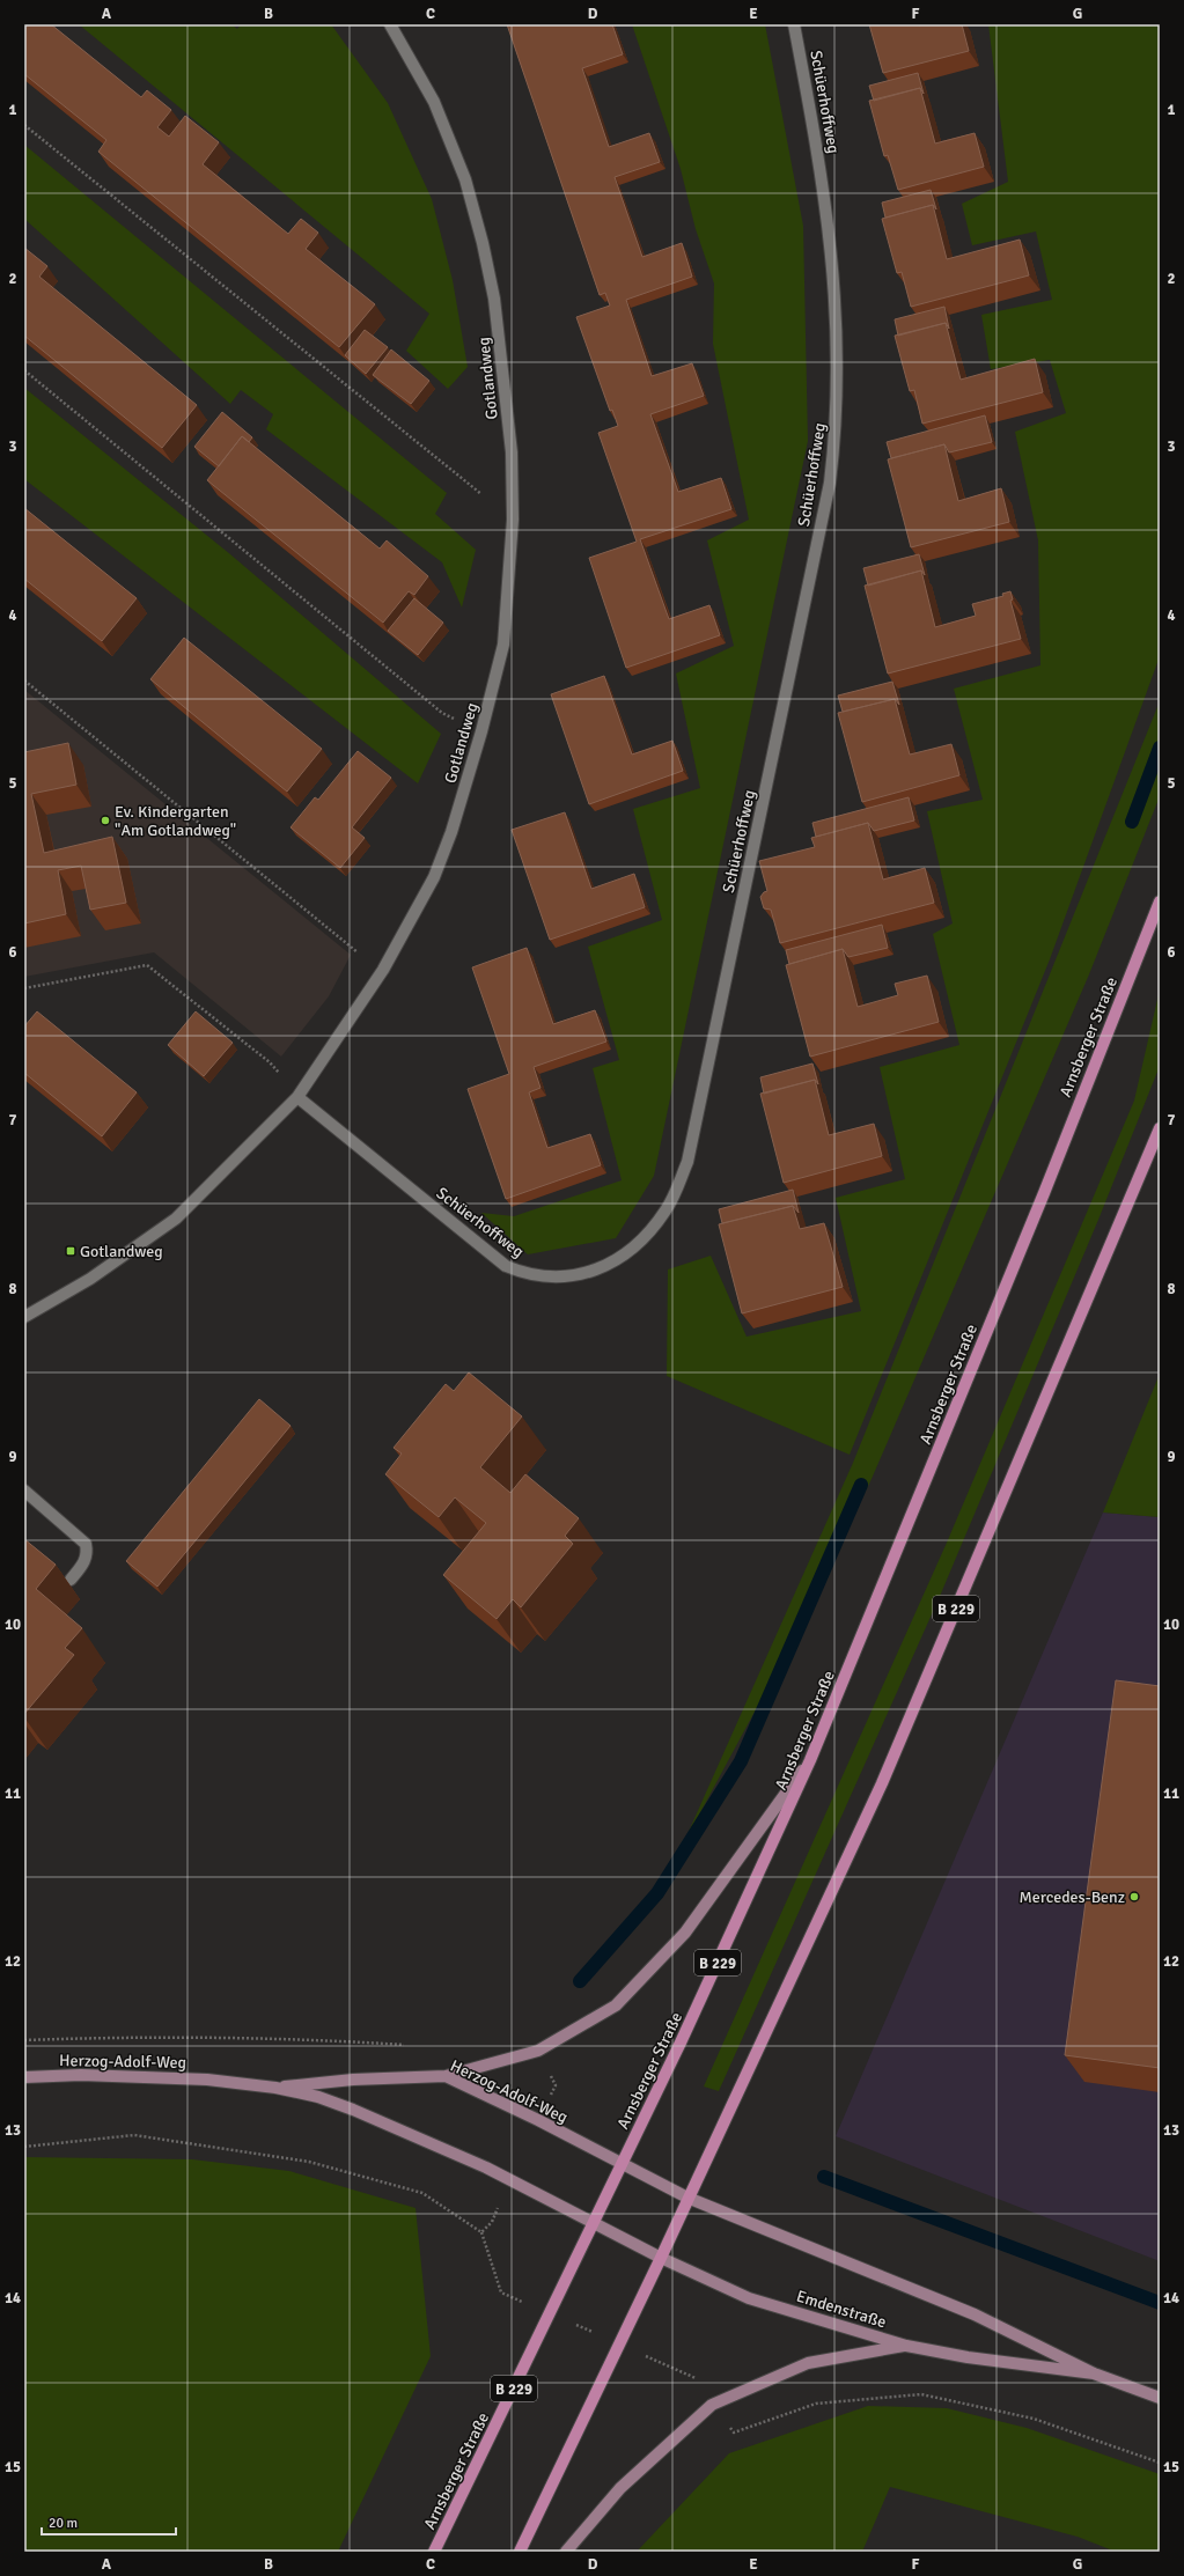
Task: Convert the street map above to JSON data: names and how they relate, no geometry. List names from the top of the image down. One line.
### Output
{"streets":{"main road":["Arnsberger Straße","B 229","Herzog-Adolf-Weg","Emdenstraße"],"street":["Schüerhoffweg","Gotlandweg"]},"crossings":[["Schüerhoffweg","Gotlandweg"],["Arnsberger Straße","Herzog-Adolf-Weg"],["Arnsberger Straße","Emdenstraße"],["B 229","Herzog-Adolf-Weg"],["B 229","Emdenstraße"],["Herzog-Adolf-Weg","Emdenstraße"]],"places":{"other":["Ev. Kindergarten \"Am Gotlandweg\"","Mercedes-Benz"],"transit":["Gotlandweg"]},"scale_bar":"20 m","grid":{"columns":["A","B","C","D","E","F","G"],"rows":["1","2","3","4","5","6","7","8","9","10","11","12","13","14","15"]}}
